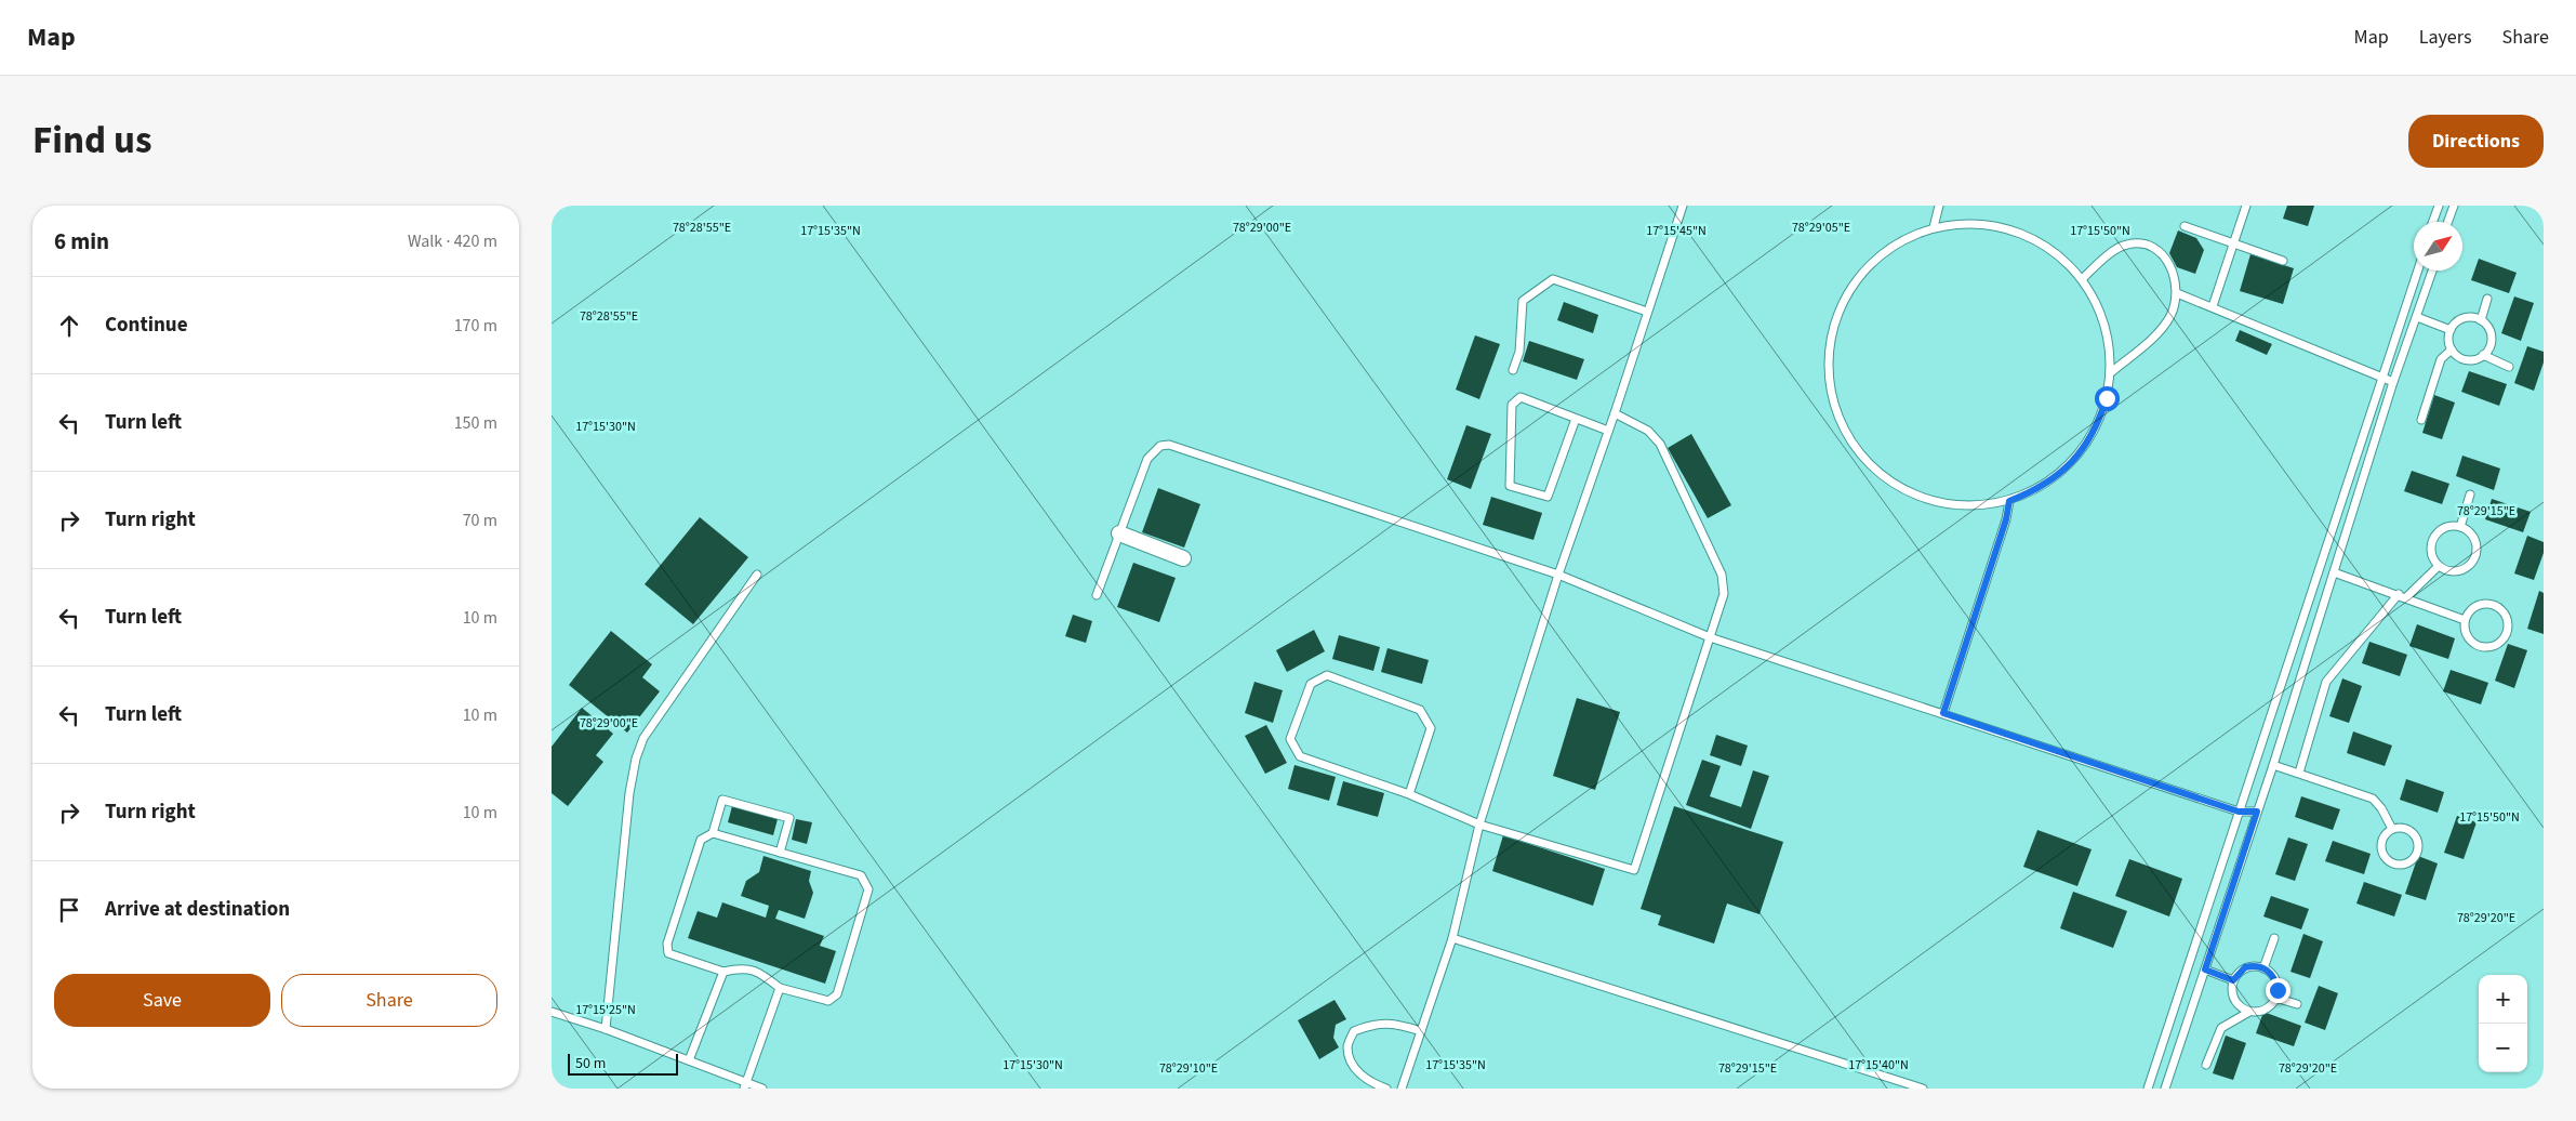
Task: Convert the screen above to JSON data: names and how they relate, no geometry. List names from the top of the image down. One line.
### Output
{"scale_bar":"50 m","north":"top right","page":{"header":"Map","nav":["Map","Layers","Share"],"title":"Find us","buttons":["Directions",["Save","Share"]],"heading":["6 min","Walk · 420 m"],"list":[["Continue","170 m"],["Turn left","150 m"],["Turn right","70 m"],["Turn left","10 m"],["Turn left","10 m"],["Turn right","10 m"],"Arrive at destination"],"map_buttons":["+","−"],"scale":"50 m"},"coordinates":["78°28'55\"E","78°29'00\"E","78°29'05\"E","17°15'35\"N","17°15'50\"N","17°15'45\"N","17°15'30\"N","78°29'15\"E","78°29'20\"E","17°15'25\"N","17°15'40\"N","78°29'10\"E"]}
